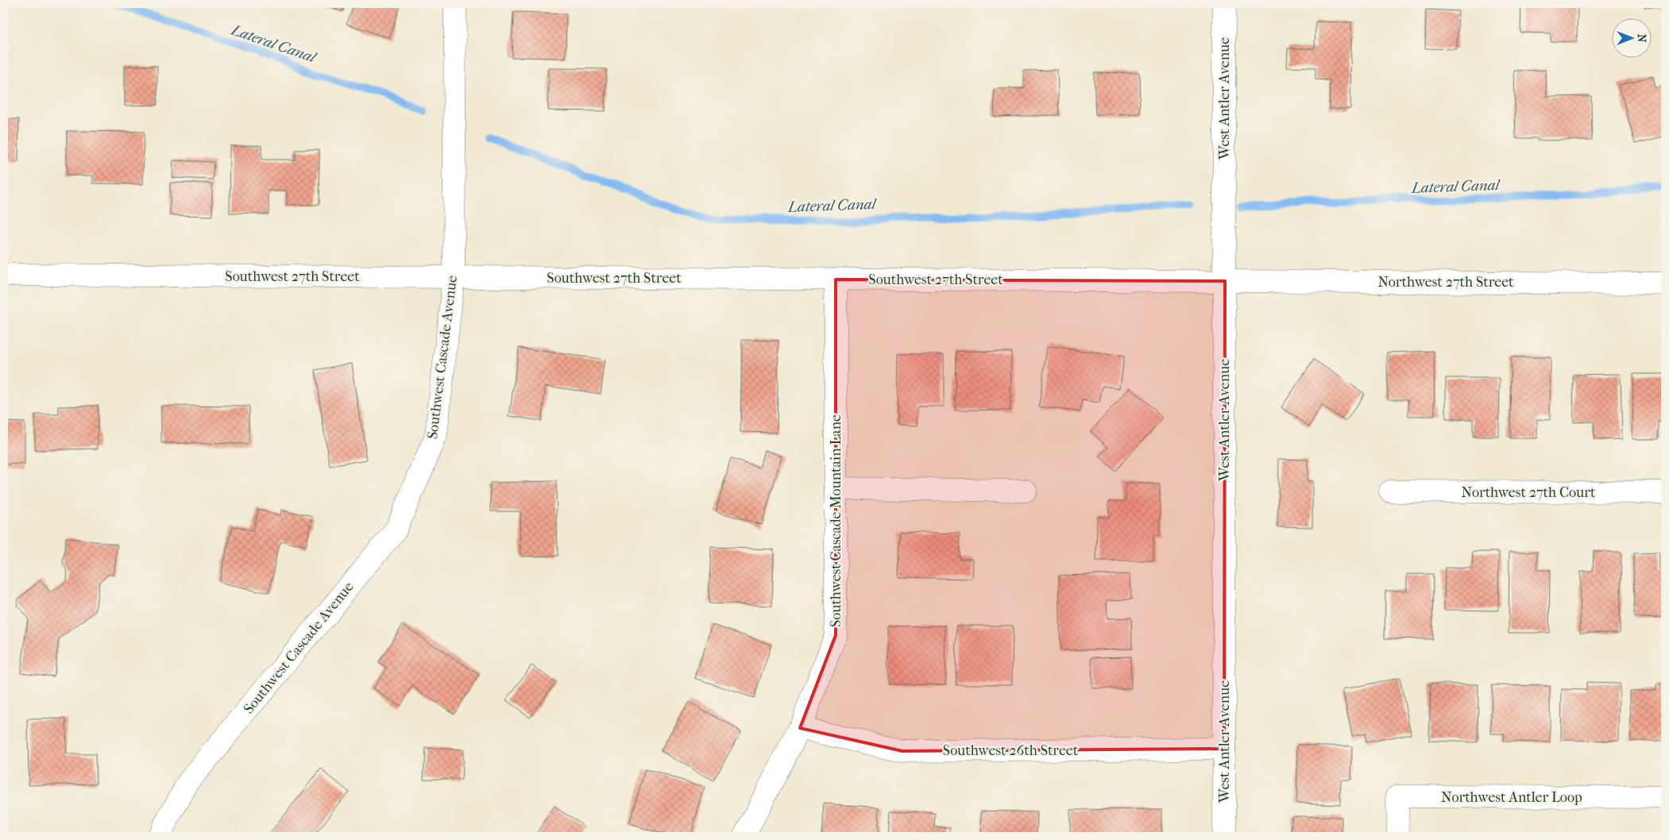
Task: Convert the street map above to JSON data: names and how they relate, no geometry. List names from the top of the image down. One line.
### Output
{"streets":{"street":["West Antler Avenue","Southwest 27th Street","Northwest 27th Street","Southwest Cascade Avenue","Northwest 27th Court","Southwest Cascade Mountain Lane","Southwest 26th Street","Northwest Antler Loop"]},"crossings":[["West Antler Avenue","Southwest 27th Street"],["West Antler Avenue","Northwest 27th Street"],["West Antler Avenue","Southwest 26th Street"],["Southwest 27th Street","Northwest 27th Street"],["Southwest 27th Street","Southwest Cascade Avenue"],["Southwest 27th Street","Southwest Cascade Mountain Lane"],["Southwest Cascade Mountain Lane","Southwest 26th Street"]],"water":["Lateral Canal"],"north":"right"}
